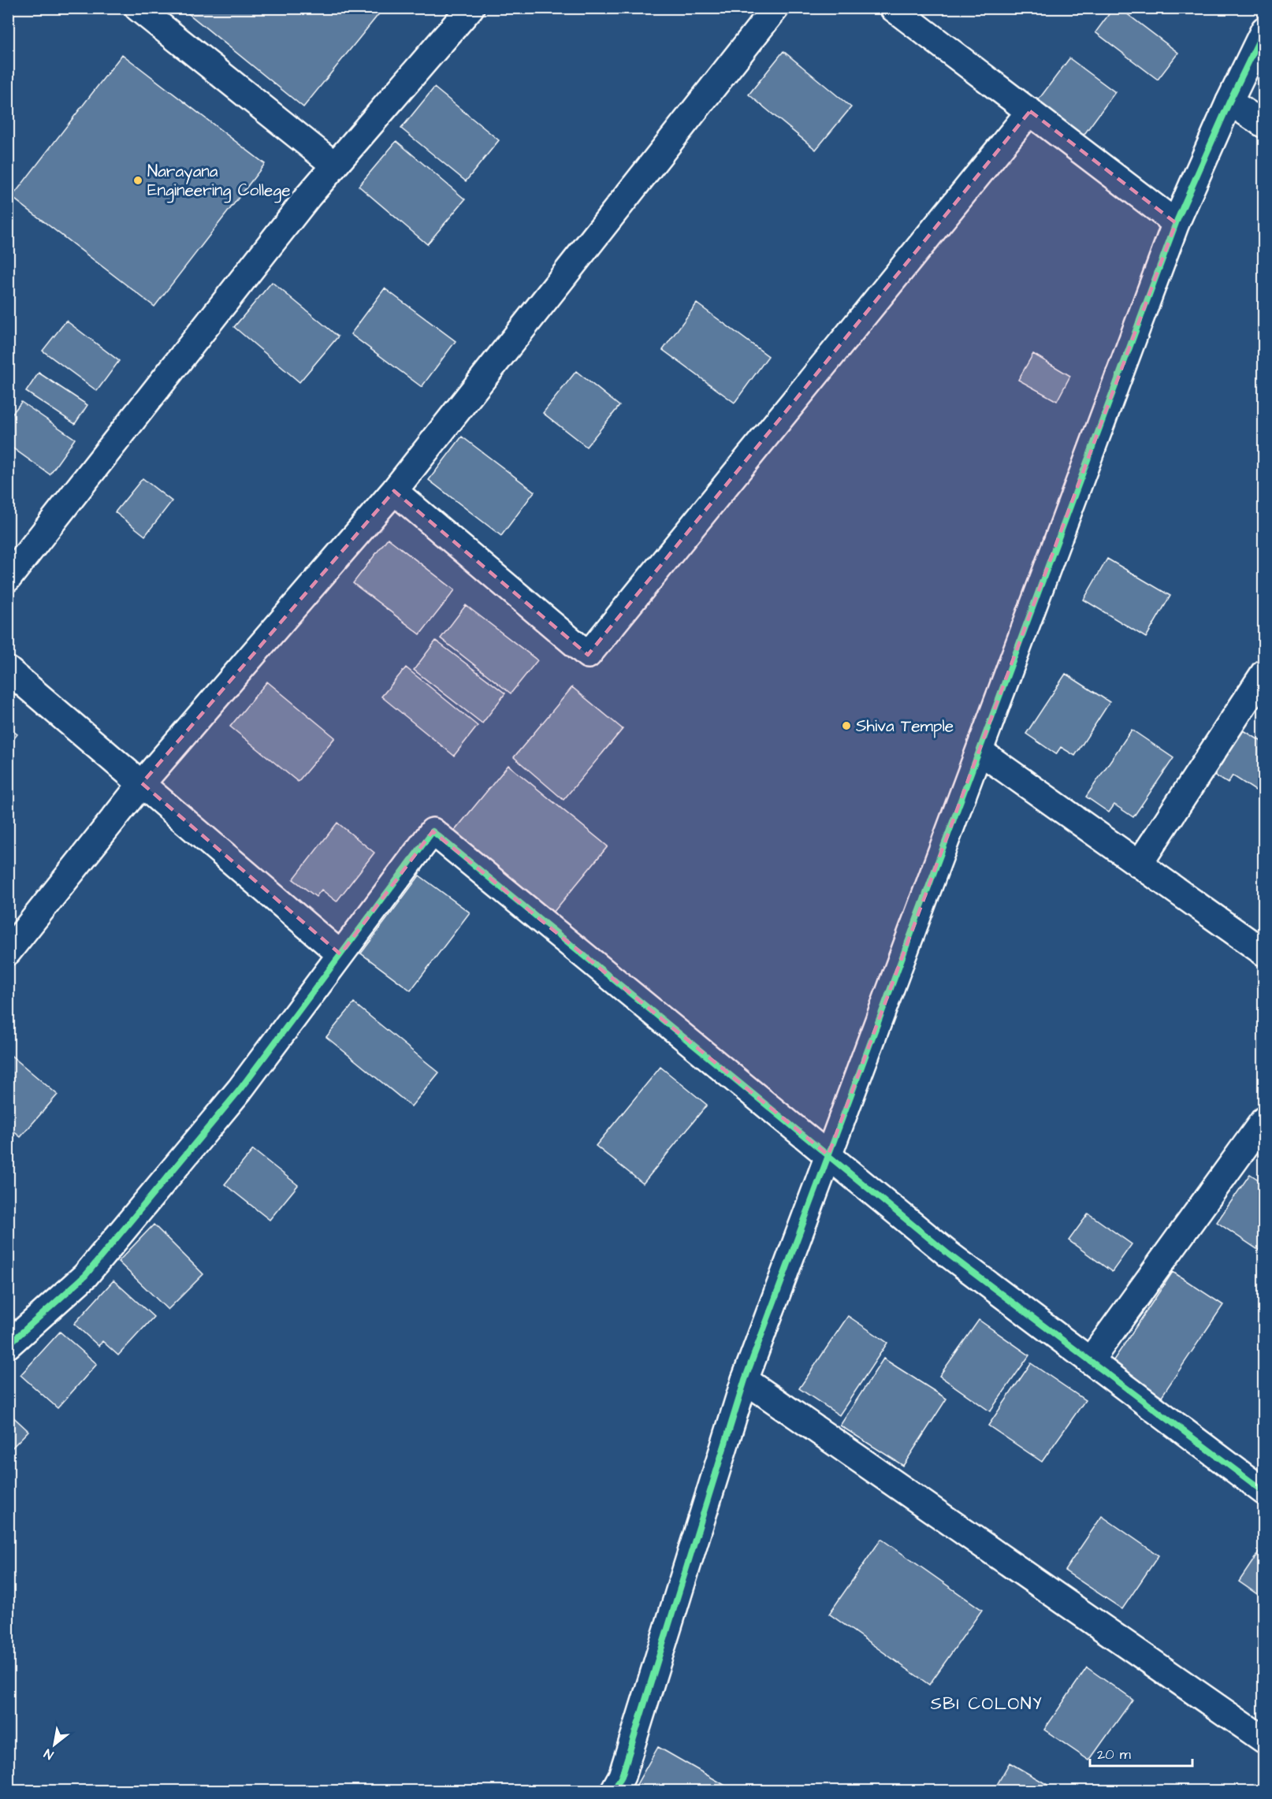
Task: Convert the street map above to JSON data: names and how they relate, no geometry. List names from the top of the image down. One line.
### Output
{"districts":["SBI COLONY"],"places":["Narayana Engineering College","Shiva Temple"],"scale_bar":"20 m","north":"bottom left"}
